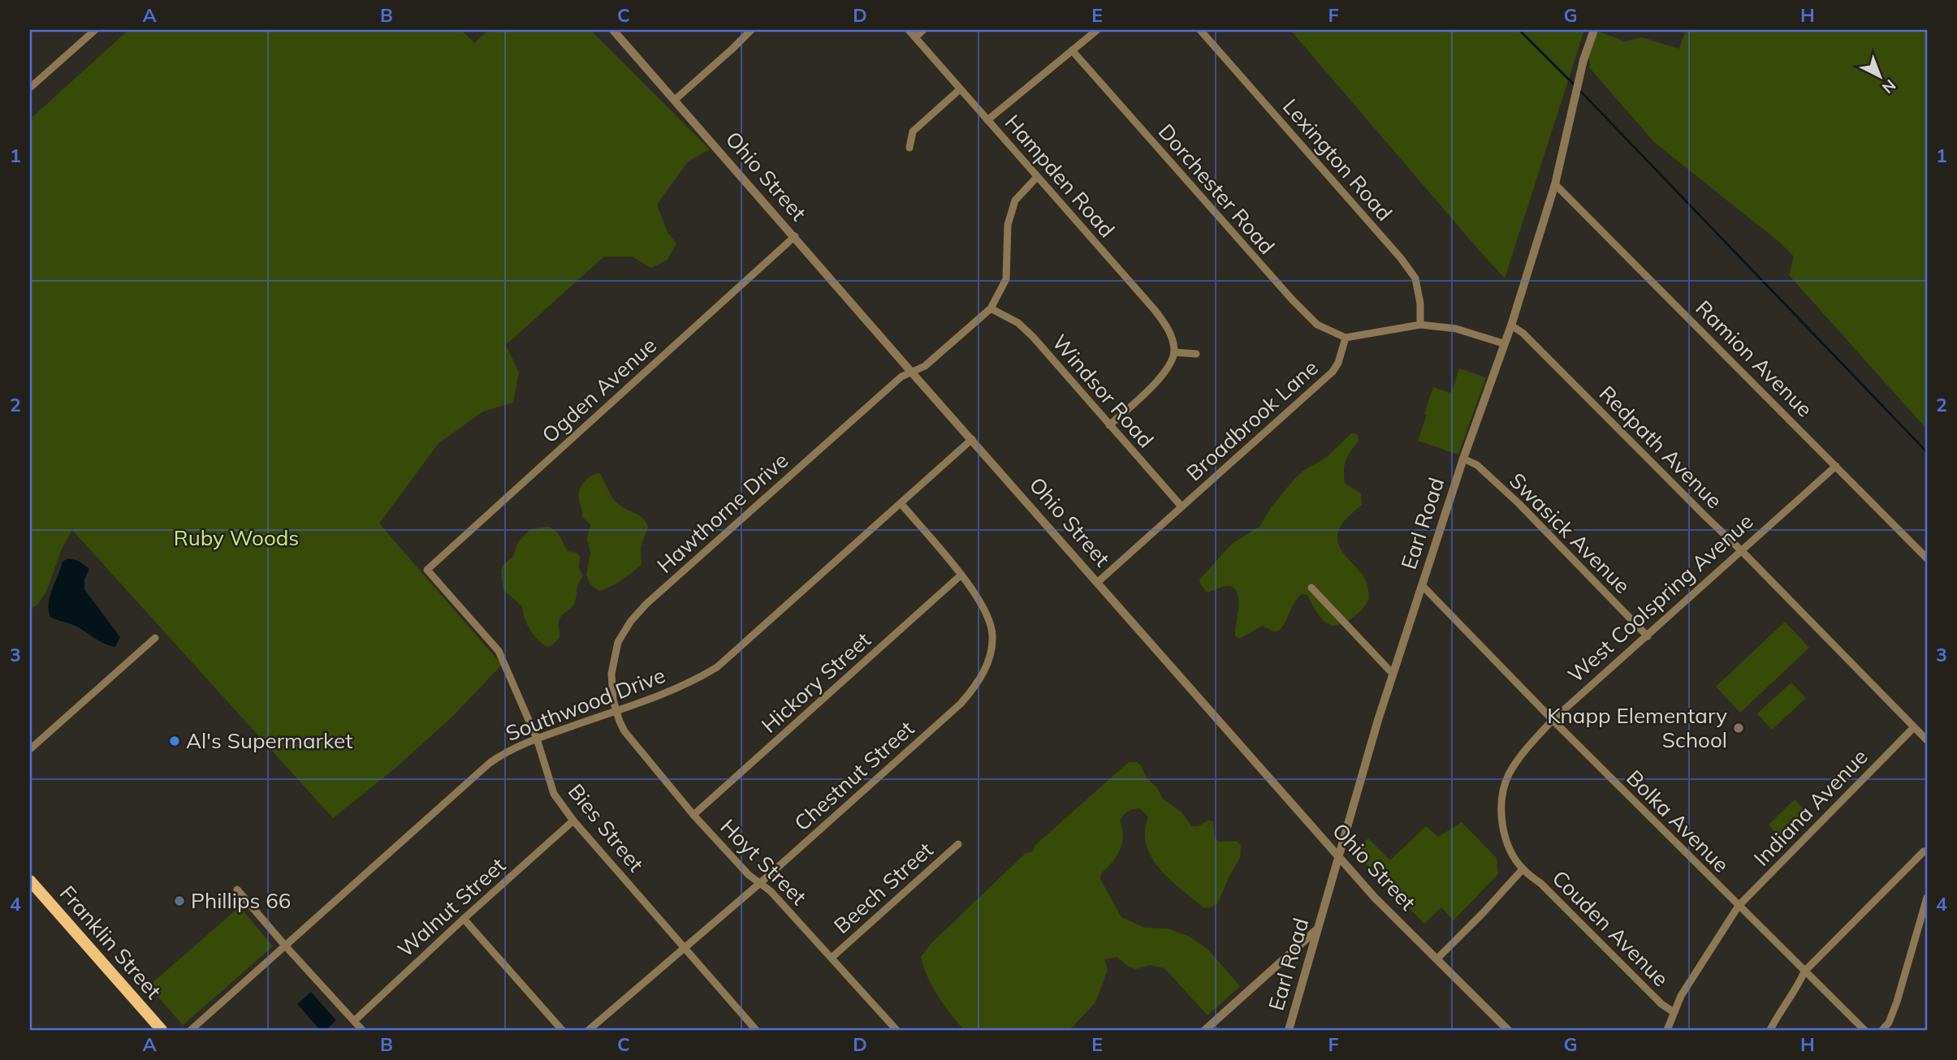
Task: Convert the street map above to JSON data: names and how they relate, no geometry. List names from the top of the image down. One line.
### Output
{"streets":{"main road":["Franklin Street"],"street":["Lexington Road","Ohio Street","Hampden Road","Dorchester Road","Ramion Avenue","Ogden Avenue","Windsor Road","Broadbrook Lane","Redpath Avenue","Hawthorne Drive","Earl Road","Swasick Avenue","West Coolspring Avenue","Hickory Street","Southwood Drive","Chestnut Street","Indiana Avenue","Bolka Avenue","Bies Street","Hoyt Street","Beech Street","Walnut Street","Couden Avenue"]},"crossings":[["Ohio Street","Ogden Avenue"],["Ohio Street","Broadbrook Lane"],["Ohio Street","Hawthorne Drive"],["Ohio Street","Earl Road"],["Ohio Street","Southwood Drive"],["Dorchester Road","Broadbrook Lane"],["Ramion Avenue","Earl Road"],["Ramion Avenue","West Coolspring Avenue"],["Ogden Avenue","Bies Street"],["Windsor Road","Broadbrook Lane"],["Windsor Road","Hawthorne Drive"],["Redpath Avenue","Earl Road"],["Redpath Avenue","West Coolspring Avenue"],["Redpath Avenue","Indiana Avenue"],["Hawthorne Drive","Southwood Drive"],["Hawthorne Drive","Hoyt Street"],["Earl Road","Swasick Avenue"],["Earl Road","Bolka Avenue"],["Swasick Avenue","West Coolspring Avenue"],["West Coolspring Avenue","Bolka Avenue"],["West Coolspring Avenue","Couden Avenue"],["Hickory Street","Chestnut Street"],["Hickory Street","Hoyt Street"],["Southwood Drive","Chestnut Street"],["Southwood Drive","Bies Street"],["Southwood Drive","Hoyt Street"],["Chestnut Street","Bies Street"],["Chestnut Street","Hoyt Street"],["Indiana Avenue","Bolka Avenue"],["Indiana Avenue","Couden Avenue"],["Bies Street","Walnut Street"],["Hoyt Street","Beech Street"]],"parks":["Ruby Woods"],"places":["Knapp Elementary School","Al's Supermarket","Phillips 66"],"north":"bottom right","grid":{"columns":["A","B","C","D","E","F","G","H"],"rows":["1","2","3","4"]}}
